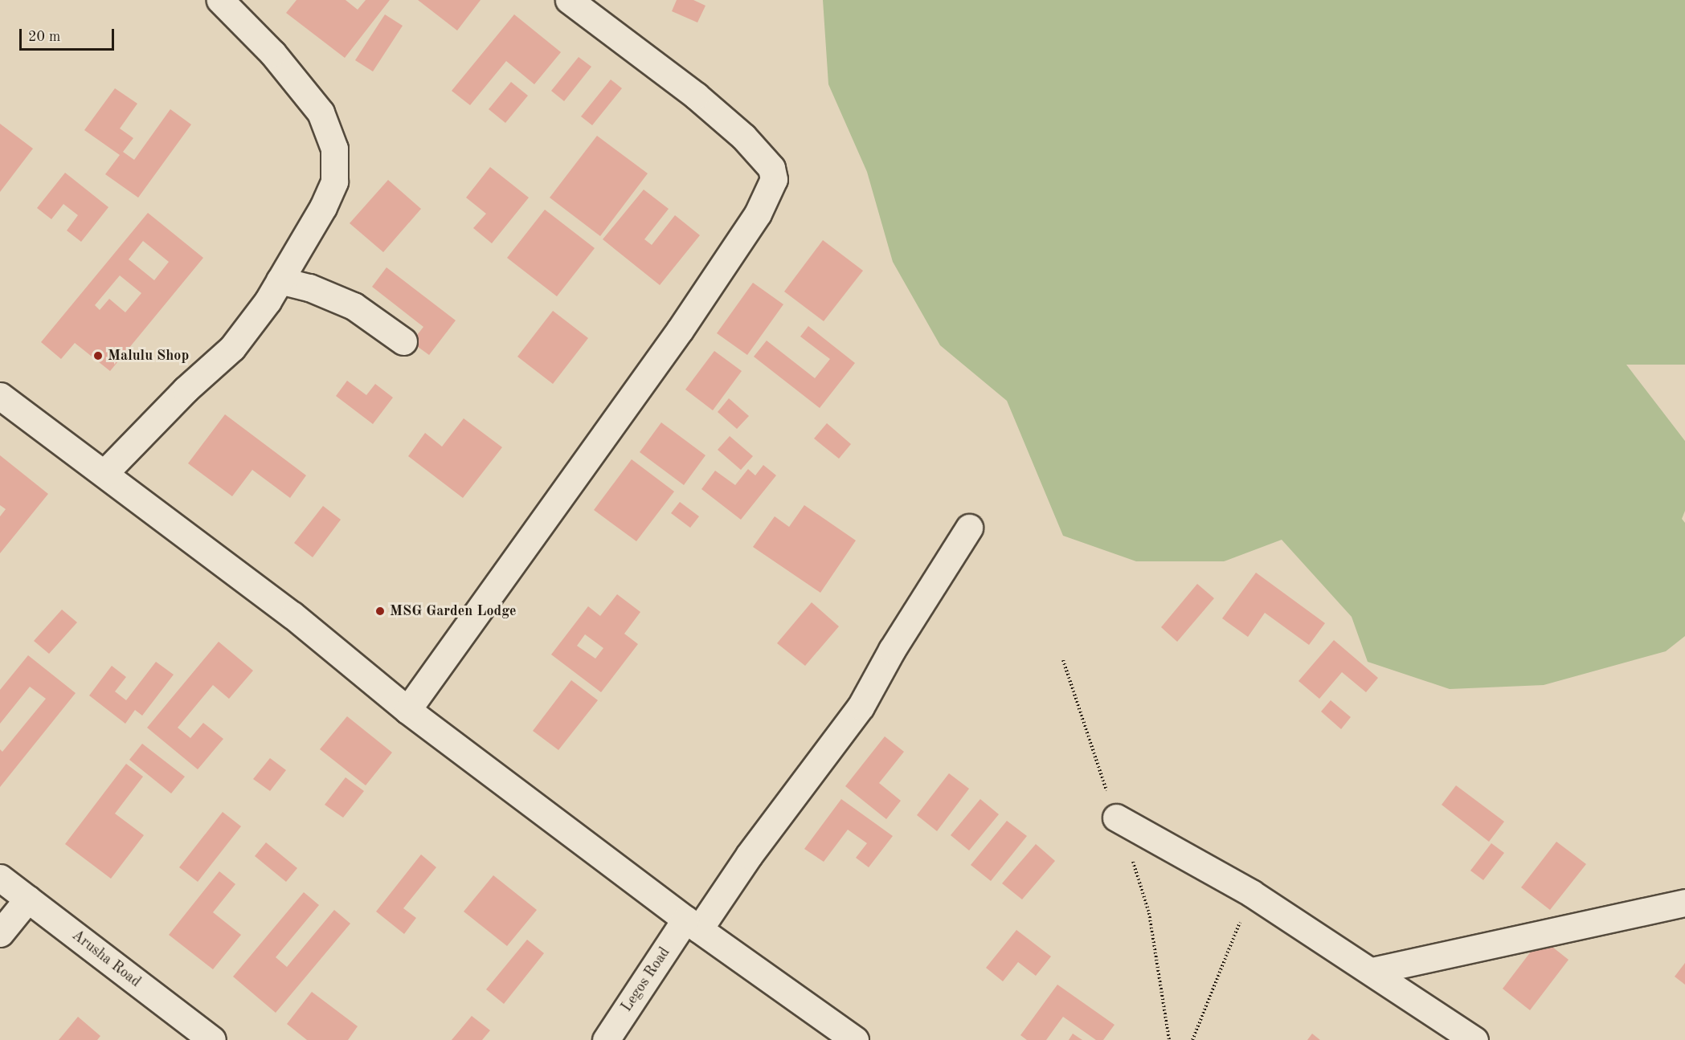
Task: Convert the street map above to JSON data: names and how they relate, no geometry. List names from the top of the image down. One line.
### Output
{"streets":{"street":["Arusha Road","Legos Road"]},"places":["Malulu Shop","MSG Garden Lodge"],"scale_bar":"20 m"}
